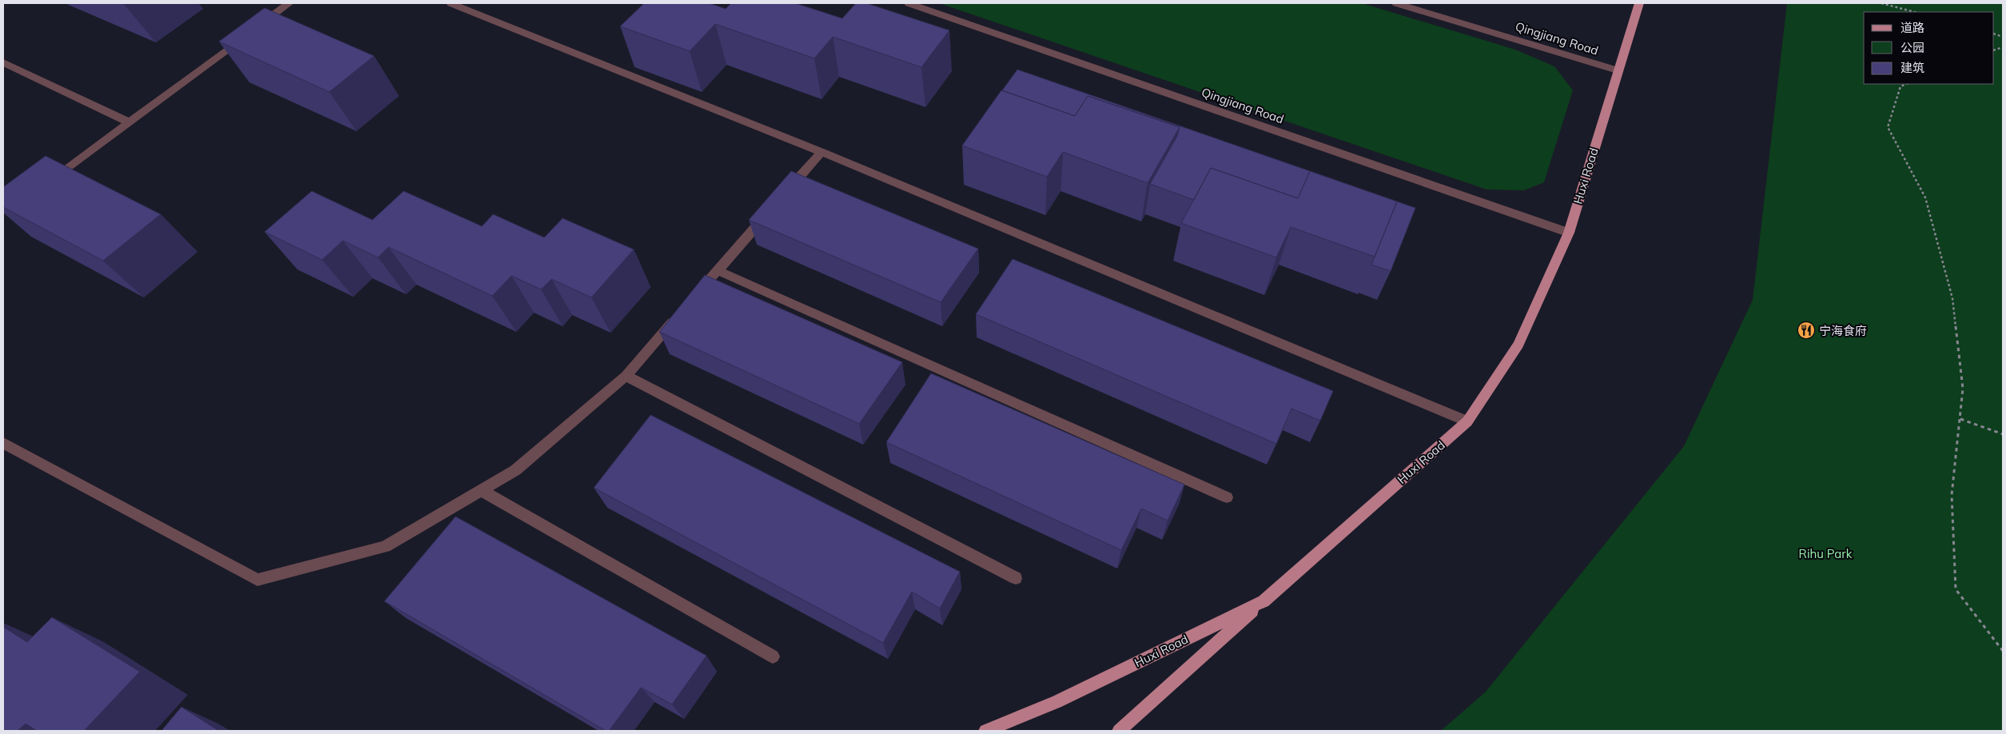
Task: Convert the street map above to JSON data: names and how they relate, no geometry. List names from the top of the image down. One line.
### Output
{"streets":{"main road":["Huxi Road"],"street":["Qingjiang Road"]},"crossings":[["Qingjiang Road","Huxi Road"]],"parks":["Rihu Park"],"places":{"restaurant":["宁海食府"]},"legend":["道路","公园","建筑"]}
